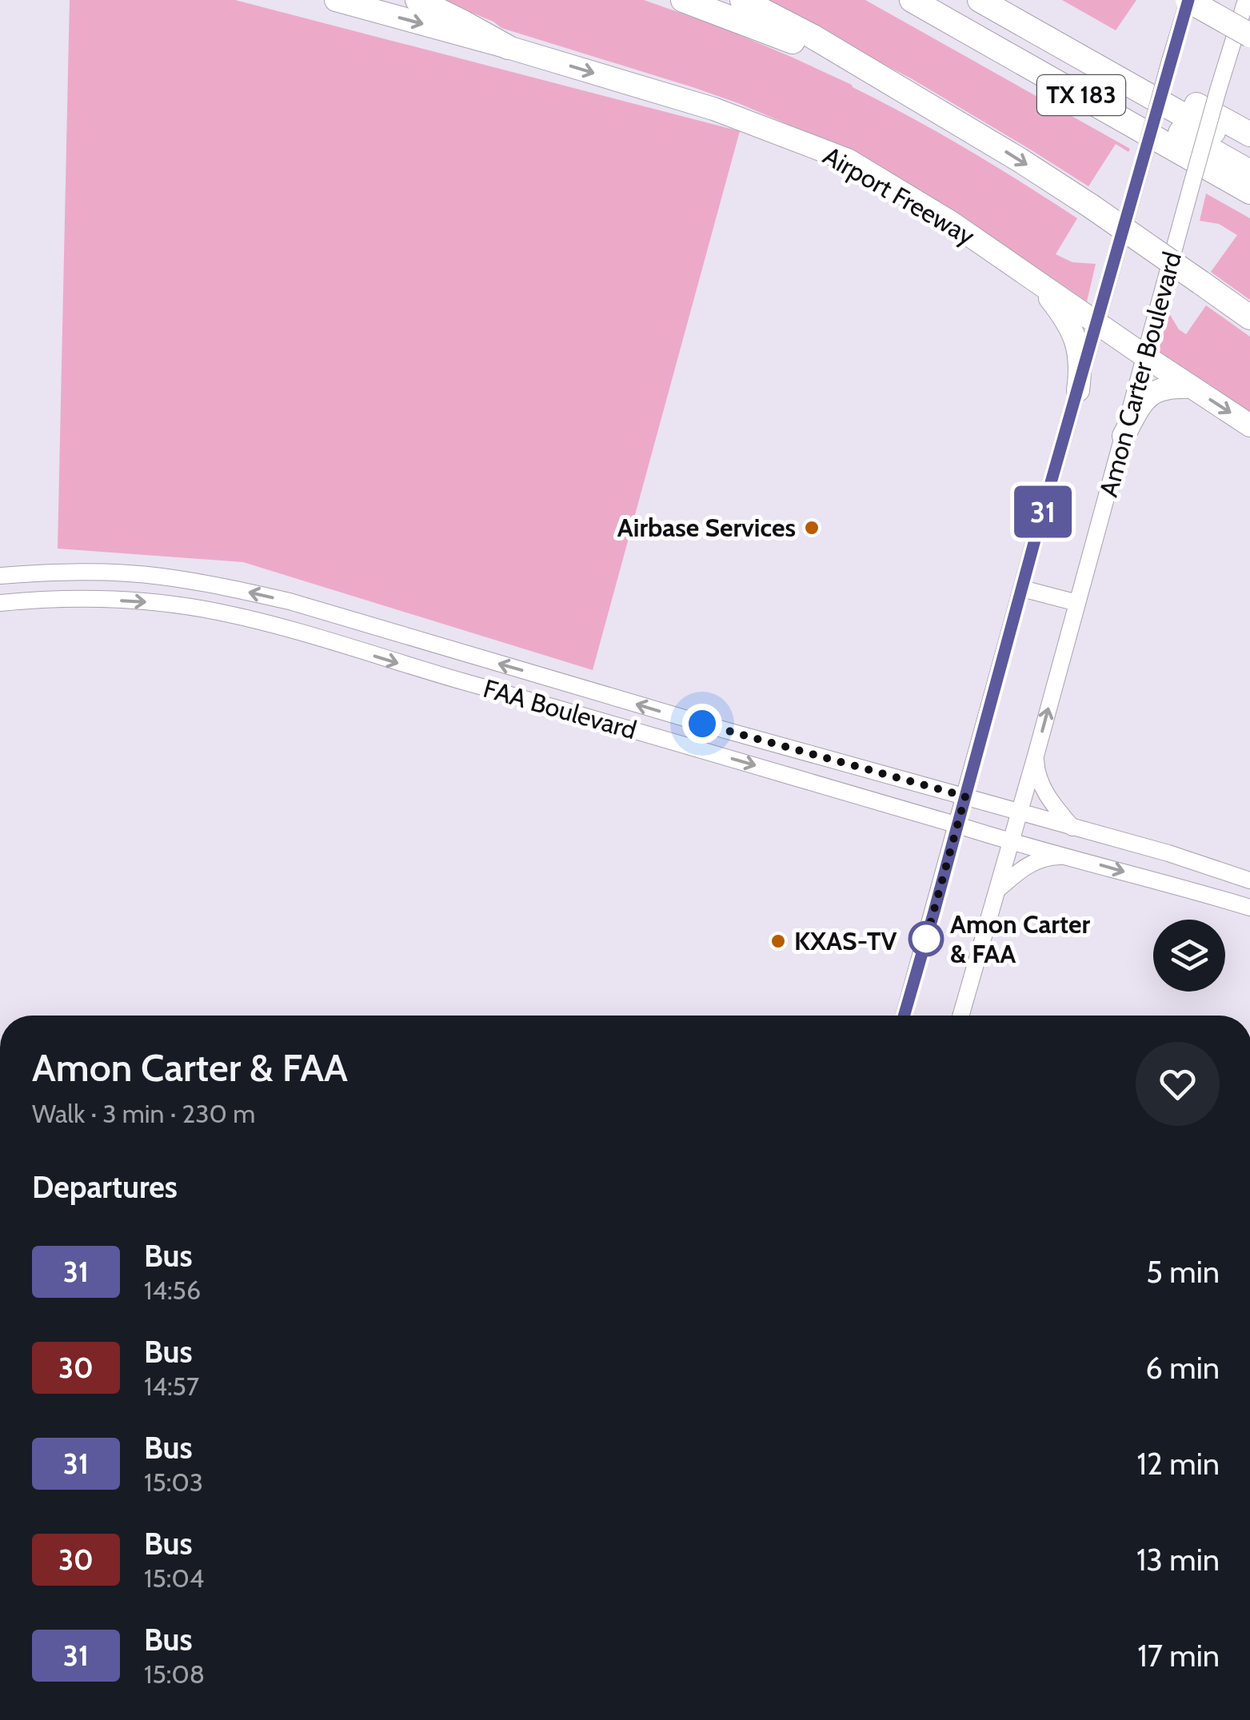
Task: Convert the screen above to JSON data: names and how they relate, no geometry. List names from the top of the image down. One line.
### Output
{"streets":{"highway":["TX 183"],"main road":["Airport Freeway"],"street":["Amon Carter Boulevard","FAA Boulevard"]},"crossings":[["Airport Freeway","Amon Carter Boulevard"],["Amon Carter Boulevard","FAA Boulevard"]],"one_way":["Airport Freeway"],"places":["Airbase Services","Amon Carter & FAA","KXAS-TV"],"lines":["bus line 31"],"page":{"on_map":"31","heading":[["Amon Carter & FAA","Walk · 3 min · 230 m"],"Departures"],"list":[{"mark":"31","name":"Bus","note":"14:56","value":"5 min"},{"mark":"30","name":"Bus","note":"14:57","value":"6 min"},{"mark":"31","name":"Bus","note":"15:03","value":"12 min"},{"mark":"30","name":"Bus","note":"15:04","value":"13 min"},{"mark":"31","name":"Bus","note":"15:08","value":"17 min"}]}}
